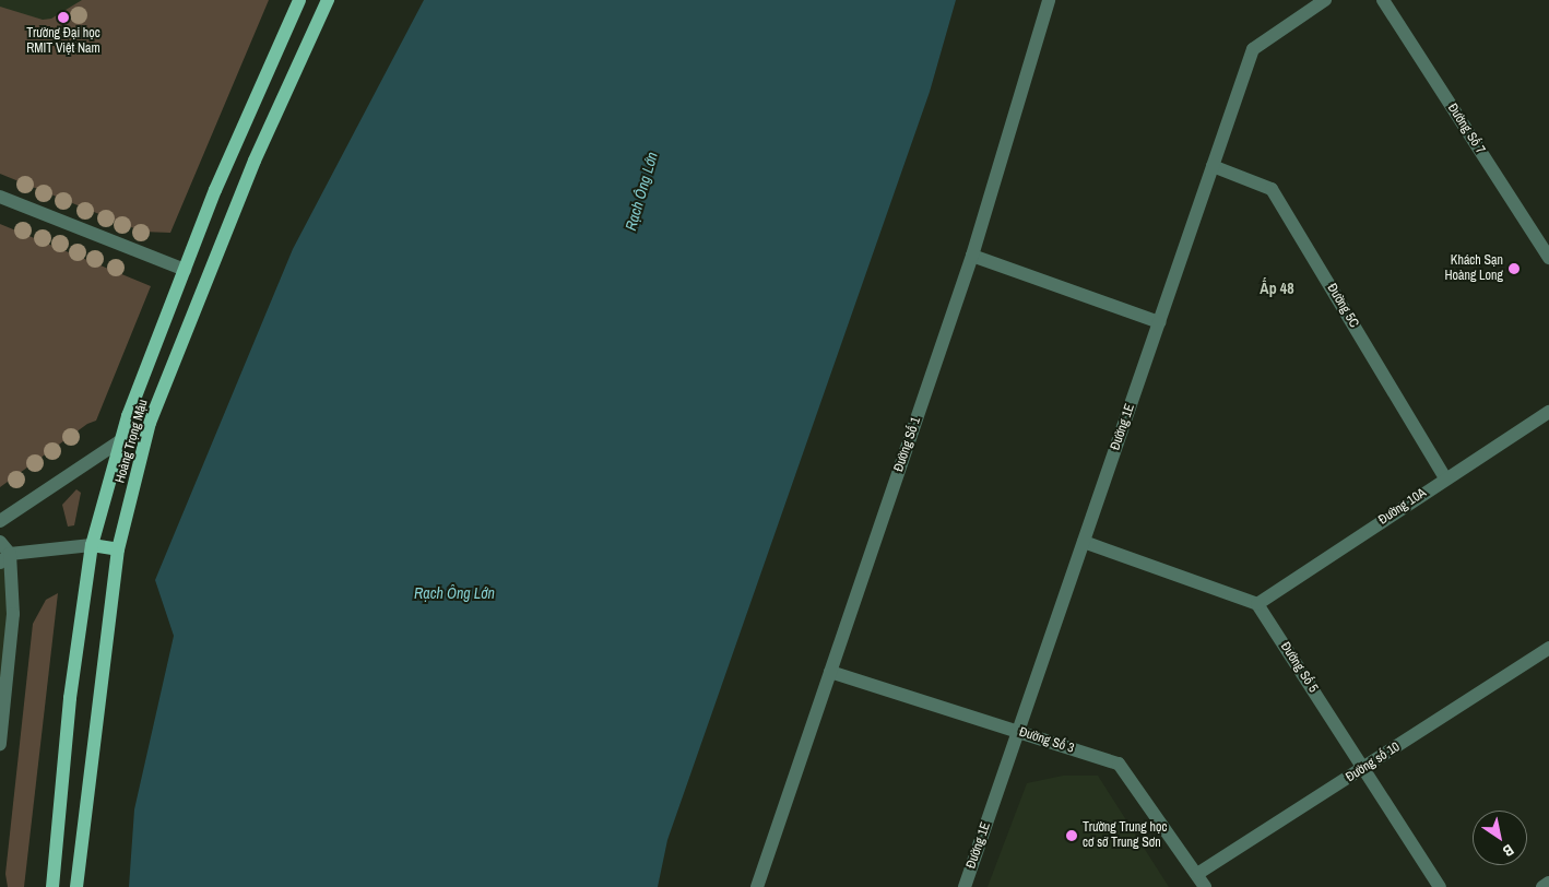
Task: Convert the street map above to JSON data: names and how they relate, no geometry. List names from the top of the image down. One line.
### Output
{"streets":{"main road":["Hoàng Trọng Mậu"],"street":["Đường Số 7","Đường 5C","Đường 1E","Đường Số 1","Đường 10A","Đường Số 5","Đường Số 3","Đường số 10"]},"crossings":[["Đường 5C","Đường 1E"],["Đường 5C","Đường 10A"],["Đường 1E","Đường Số 3"],["Đường Số 1","Đường Số 3"],["Đường 10A","Đường Số 5"],["Đường Số 5","Đường số 10"],["Đường Số 3","Đường số 10"]],"districts":["Ấp 48"],"water":["Rạch Ông Lớn"],"places":["Trường Đại học RMIT Việt Nam","Khách Sạn Hoàng Long","Trường Trung học cơ sở Trung Sơn"],"north":"bottom right"}
